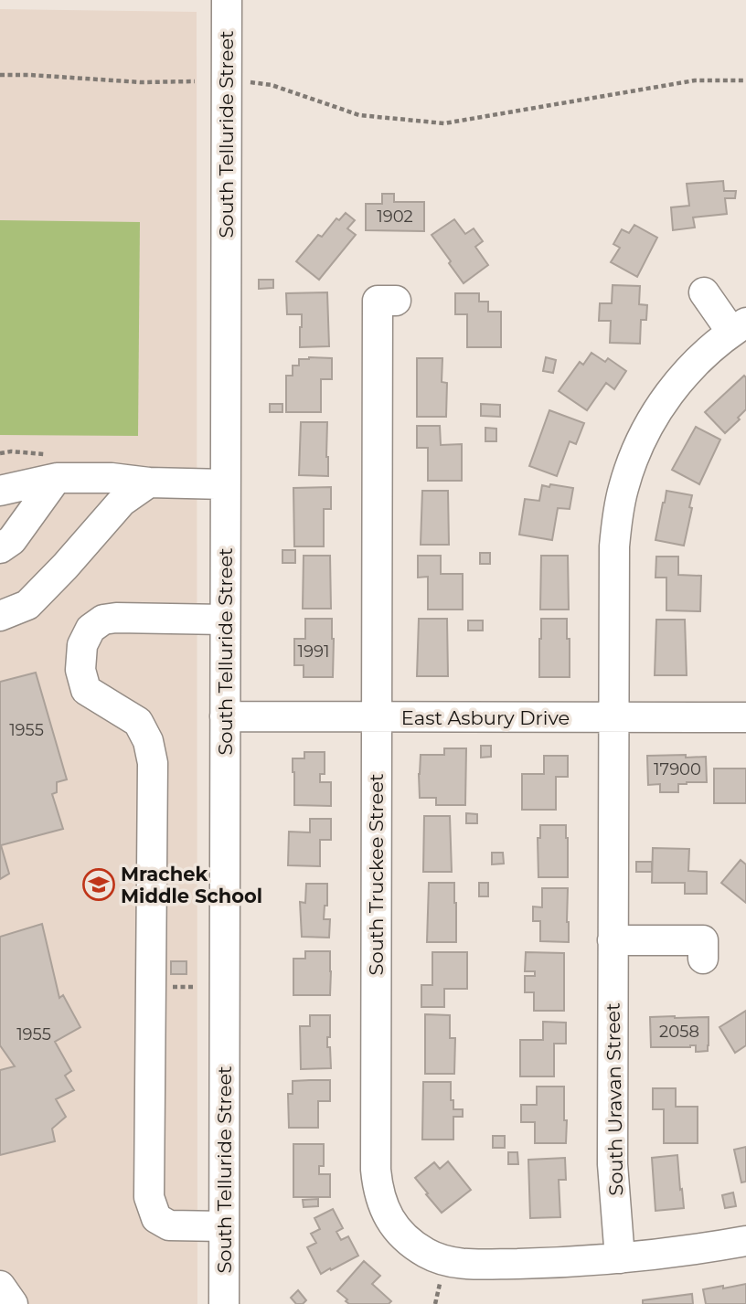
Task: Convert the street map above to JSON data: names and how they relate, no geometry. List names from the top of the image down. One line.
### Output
{"streets":{"street":["South Telluride Street","East Asbury Drive","South Truckee Street","South Uravan Street"]},"crossings":[["South Telluride Street","East Asbury Drive"],["East Asbury Drive","South Truckee Street"],["East Asbury Drive","South Uravan Street"],["South Truckee Street","South Uravan Street"]],"places":{"school or university":["Mrachek Middle School"]},"house_numbers":["1902","1991","1955","17900","2058","1955"]}
